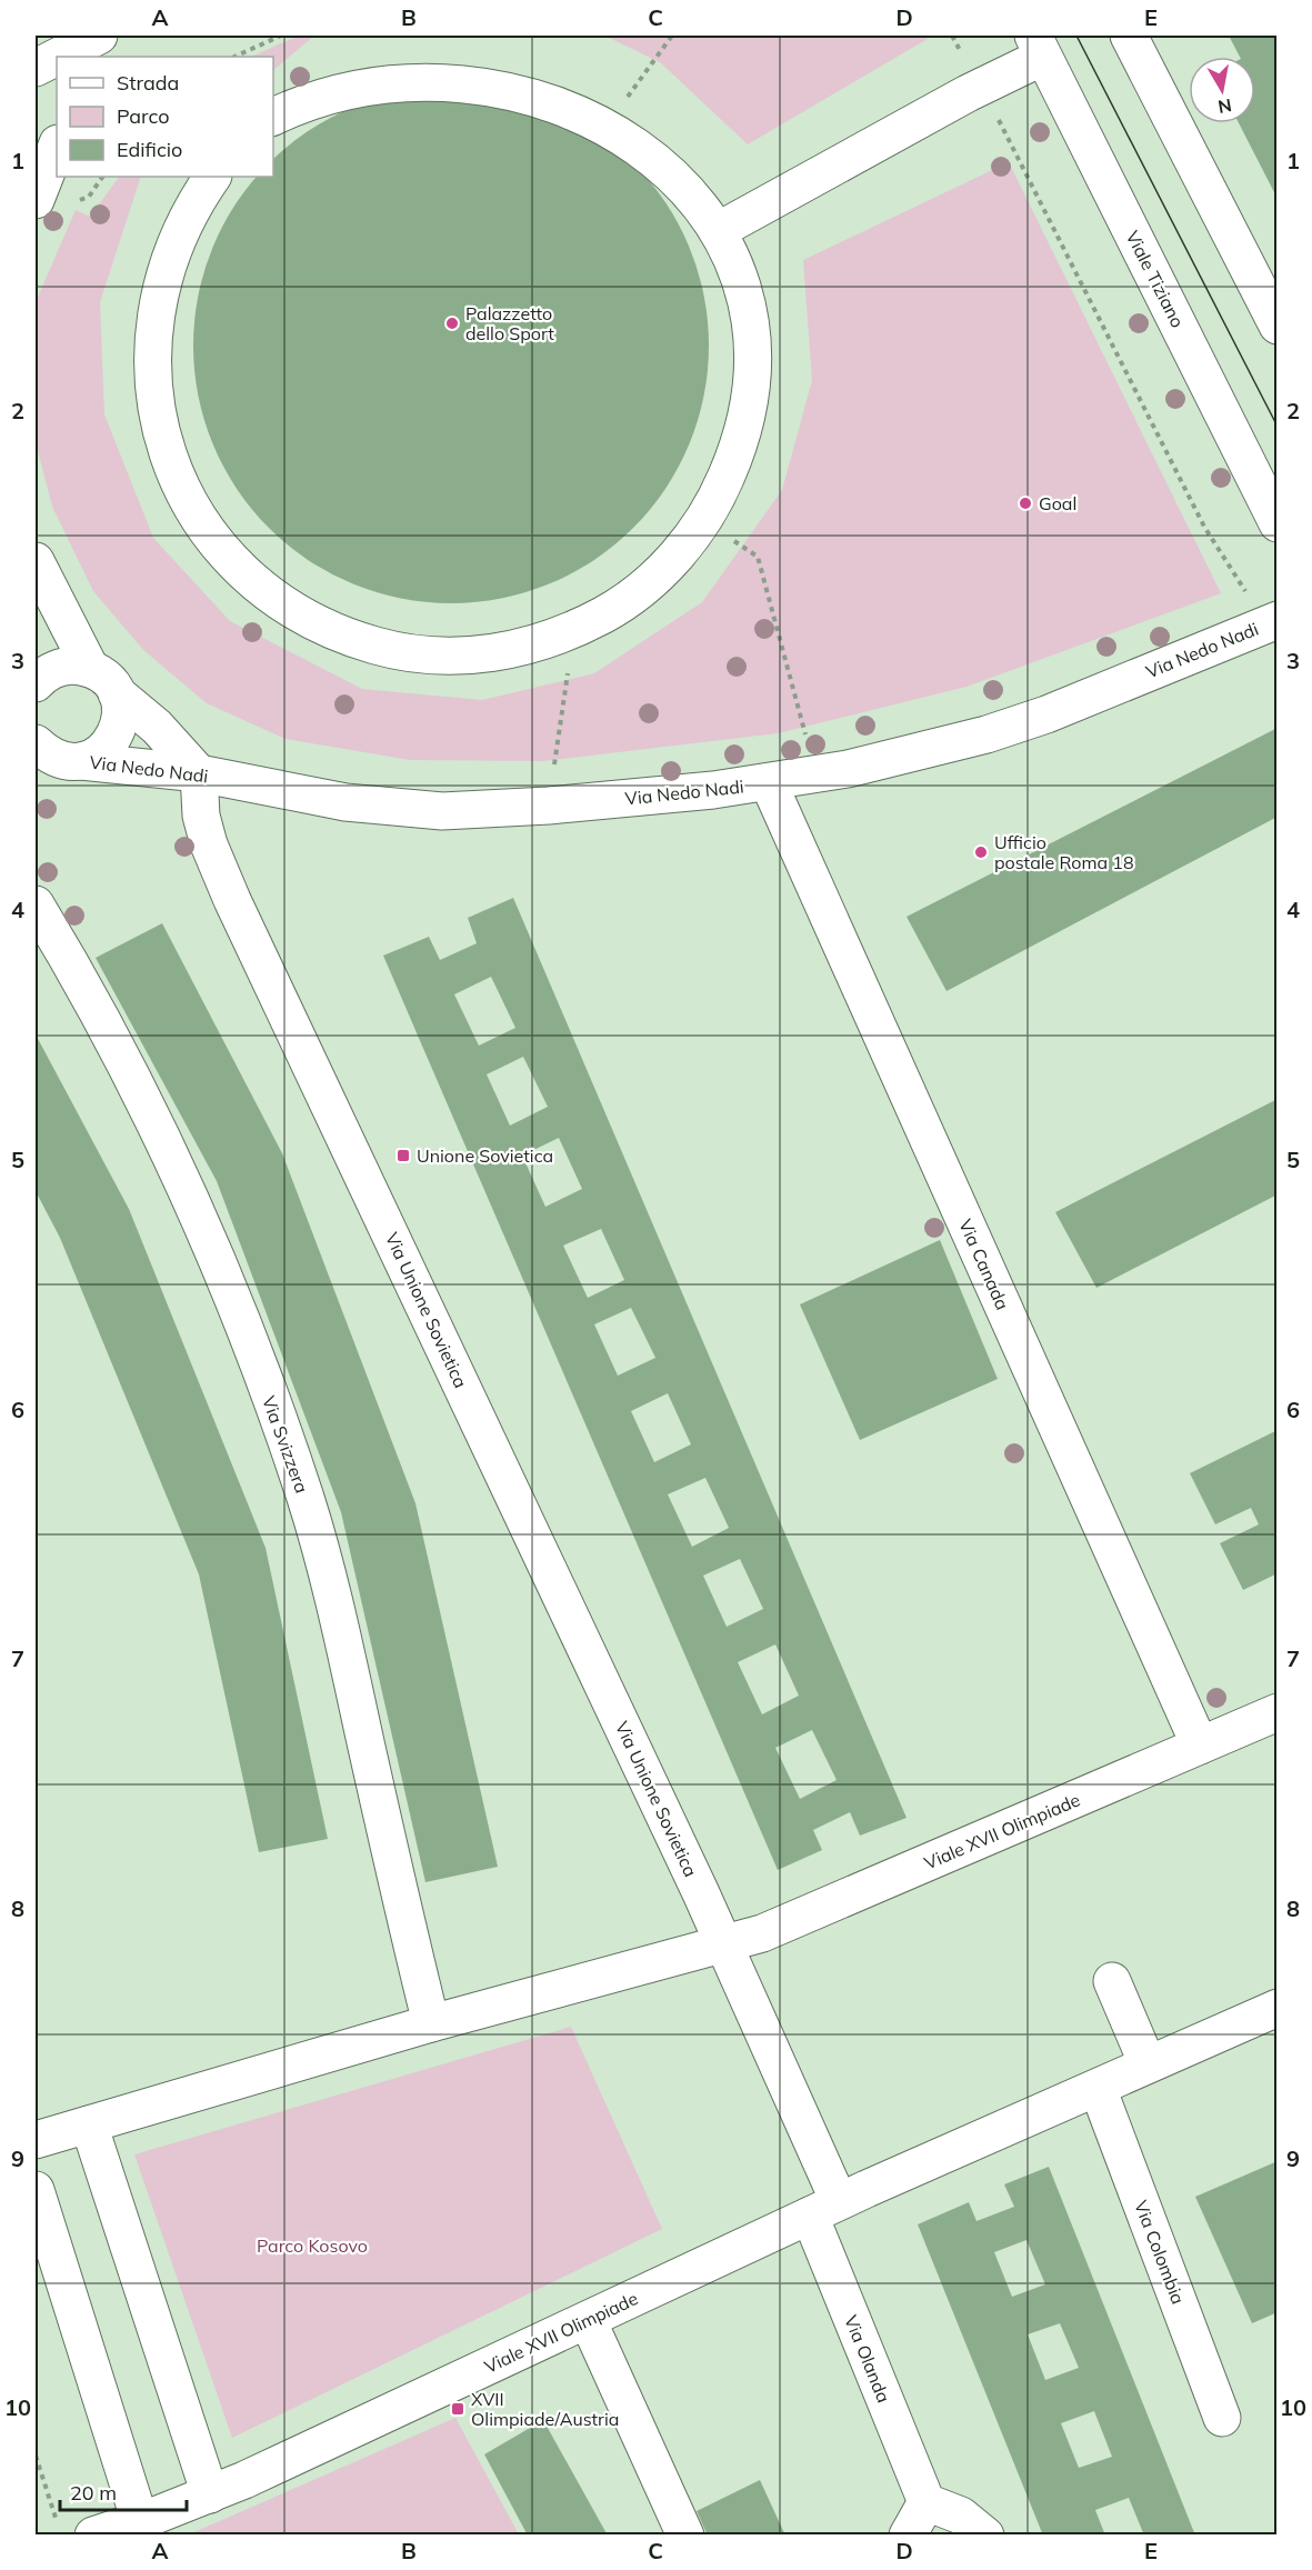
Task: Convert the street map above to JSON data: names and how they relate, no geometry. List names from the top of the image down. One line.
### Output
{"streets":{"street":["Viale Tiziano","Via Nedo Nadi","Via Canada","Via Unione Sovietica","Via Svizzera","Viale XVII Olimpiade","Via Colombia","Via Olanda"]},"crossings":[["Via Nedo Nadi","Via Canada"],["Via Nedo Nadi","Via Unione Sovietica"],["Via Canada","Viale XVII Olimpiade"],["Via Unione Sovietica","Viale XVII Olimpiade"],["Via Svizzera","Viale XVII Olimpiade"],["Viale XVII Olimpiade","Via Colombia"],["Viale XVII Olimpiade","Via Olanda"]],"parks":["Parco Kosovo"],"places":{"other":["Palazzetto dello Sport","Goal","Ufficio postale Roma 18"],"transit":["Unione Sovietica","XVII Olimpiade/Austria"]},"legend":["Strada","Parco","Edificio"],"scale_bar":"20 m","north":"bottom","grid":{"columns":["A","B","C","D","E"],"rows":["1","2","3","4","5","6","7","8","9","10"]}}
